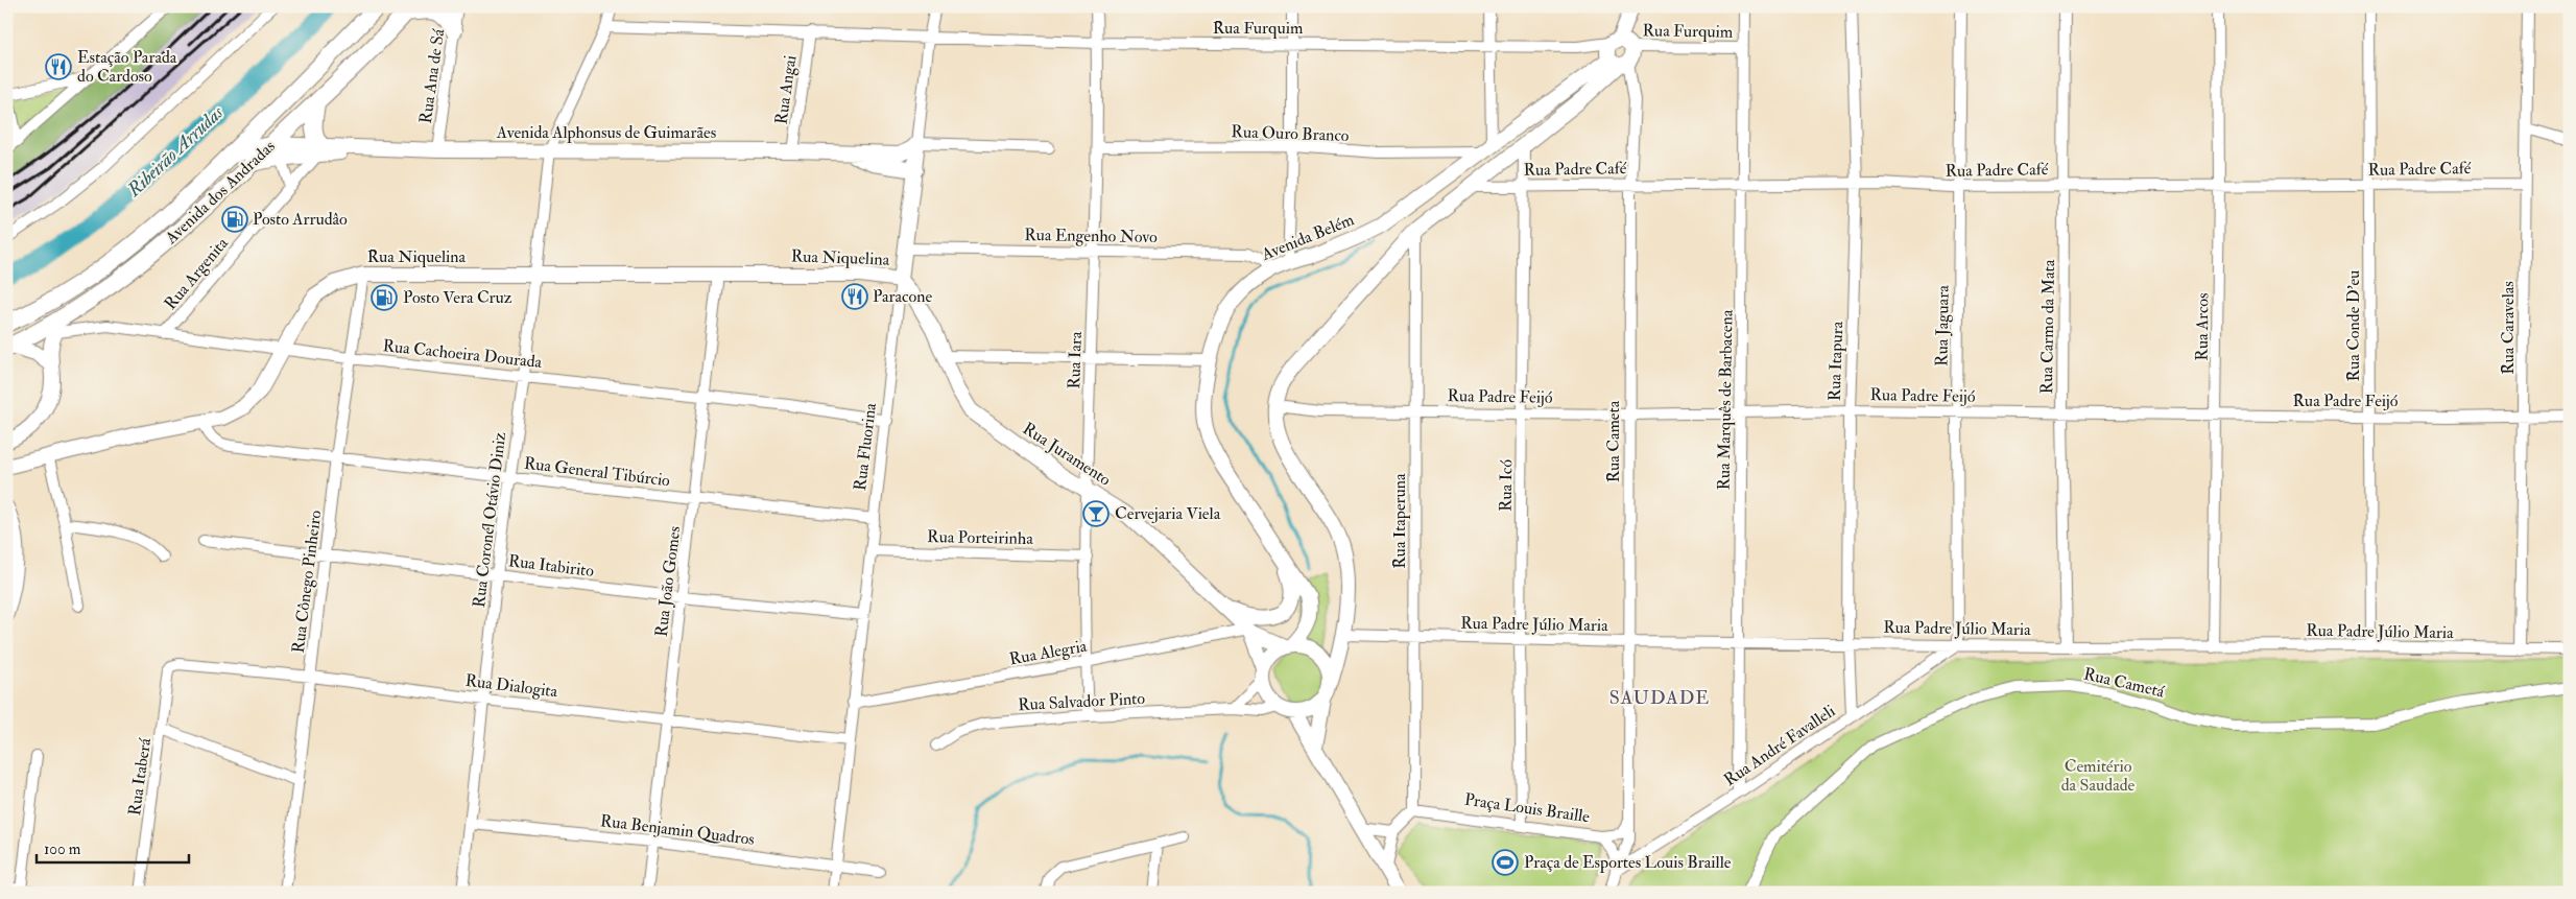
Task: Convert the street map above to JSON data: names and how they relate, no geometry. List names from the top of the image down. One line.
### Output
{"streets":{"main road":["Avenida dos Andradas"],"street":["Rua Furquim","Rua Ana de Sá","Rua Angai","Avenida Alphonsus de Guimarães","Rua Ouro Branco","Rua Padre Café","Rua Engenho Novo","Avenida Belém","Rua Niquelina","Rua Argenita","Rua Jaguara","Rua Conde D'eu","Rua Carmo da Mata","Rua Arcos","Rua Caravelas","Rua Cachoeira Dourada","Rua Iara","Rua Itapura","Rua Padre Feijó","Rua Marquês de Barbacena","Rua Cameta","Rua Fluorina","Rua Juramento","Rua General Tibúrcio","Rua Icó","Rua Coronél Otávio Diniz","Rua Itaperuna","Rua Porteirinha","Rua Itabirito","Rua Cônego Pinheiro","Rua João Gomes","Rua Padre Júlio Maria","Rua Alegria","Rua Cametá","Rua Dialogita","Rua Salvador Pinto","Rua André Favalleli","Rua Itaberá","Praça Louis Braille","Rua Benjamin Quadros"]},"crossings":[["Rua Furquim","Rua Angai"],["Rua Furquim","Avenida Belém"],["Rua Furquim","Rua Iara"],["Rua Furquim","Rua Marquês de Barbacena"],["Rua Furquim","Rua Cameta"],["Rua Furquim","Rua Fluorina"],["Rua Furquim","Rua Coronél Otávio Diniz"],["Rua Ana de Sá","Avenida Alphonsus de Guimarães"],["Rua Angai","Avenida Alphonsus de Guimarães"],["Avenida Alphonsus de Guimarães","Avenida dos Andradas"],["Avenida Alphonsus de Guimarães","Rua Argenita"],["Avenida Alphonsus de Guimarães","Rua Fluorina"],["Avenida Alphonsus de Guimarães","Rua Coronél Otávio Diniz"],["Rua Ouro Branco","Avenida Belém"],["Rua Ouro Branco","Rua Iara"],["Rua Padre Café","Rua Jaguara"],["Rua Padre Café","Rua Conde D'eu"],["Rua Padre Café","Rua Carmo da Mata"],["Rua Padre Café","Rua Arcos"],["Rua Padre Café","Rua Caravelas"],["Rua Padre Café","Rua Itapura"],["Rua Padre Café","Rua Marquês de Barbacena"],["Rua Padre Café","Rua Cameta"],["Rua Padre Café","Rua Icó"],["Avenida dos Andradas","Rua Cachoeira Dourada"],["Rua Engenho Novo","Avenida Belém"],["Rua Engenho Novo","Rua Iara"],["Rua Engenho Novo","Rua Fluorina"],["Avenida Belém","Rua Cameta"],["Avenida Belém","Rua Juramento"],["Avenida Belém","Rua Salvador Pinto"],["Rua Niquelina","Rua Cachoeira Dourada"],["Rua Niquelina","Rua Fluorina"],["Rua Niquelina","Rua Juramento"],["Rua Niquelina","Rua General Tibúrcio"],["Rua Niquelina","Rua Coronél Otávio Diniz"],["Rua Niquelina","Rua Cônego Pinheiro"],["Rua Niquelina","Rua João Gomes"],["Rua Argenita","Rua Cachoeira Dourada"],["Rua Jaguara","Rua Padre Feijó"],["Rua Jaguara","Rua Padre Júlio Maria"],["Rua Jaguara","Rua André Favalleli"],["Rua Conde D'eu","Rua Padre Feijó"],["Rua Conde D'eu","Rua Padre Júlio Maria"],["Rua Carmo da Mata","Rua Padre Feijó"],["Rua Carmo da Mata","Rua Padre Júlio Maria"],["Rua Arcos","Rua Padre Feijó"],["Rua Arcos","Rua Padre Júlio Maria"],["Rua Caravelas","Rua Padre Feijó"],["Rua Caravelas","Rua Padre Júlio Maria"],["Rua Cachoeira Dourada","Rua Fluorina"],["Rua Cachoeira Dourada","Rua Coronél Otávio Diniz"],["Rua Cachoeira Dourada","Rua Cônego Pinheiro"],["Rua Cachoeira Dourada","Rua João Gomes"],["Rua Iara","Rua Juramento"],["Rua Iara","Rua Porteirinha"],["Rua Iara","Rua Alegria"],["Rua Iara","Rua Salvador Pinto"],["Rua Itapura","Rua Padre Feijó"],["Rua Itapura","Rua Padre Júlio Maria"],["Rua Itapura","Rua André Favalleli"],["Rua Padre Feijó","Rua Marquês de Barbacena"],["Rua Padre Feijó","Rua Cameta"],["Rua Padre Feijó","Rua Icó"],["Rua Padre Feijó","Rua Itaperuna"],["Rua Marquês de Barbacena","Rua Padre Júlio Maria"],["Rua Marquês de Barbacena","Rua André Favalleli"],["Rua Cameta","Rua Padre Júlio Maria"],["Rua Cameta","Rua André Favalleli"],["Rua Cameta","Praça Louis Braille"],["Rua Fluorina","Rua Juramento"],["Rua Fluorina","Rua General Tibúrcio"],["Rua Fluorina","Rua Porteirinha"],["Rua Fluorina","Rua Itabirito"],["Rua Fluorina","Rua Alegria"],["Rua Fluorina","Rua Dialogita"],["Rua Fluorina","Rua Benjamin Quadros"],["Rua Juramento","Rua Alegria"],["Rua Juramento","Rua Salvador Pinto"],["Rua General Tibúrcio","Rua Coronél Otávio Diniz"],["Rua General Tibúrcio","Rua Cônego Pinheiro"],["Rua General Tibúrcio","Rua João Gomes"],["Rua Icó","Rua Padre Júlio Maria"],["Rua Icó","Praça Louis Braille"],["Rua Coronél Otávio Diniz","Rua Itabirito"],["Rua Coronél Otávio Diniz","Rua Dialogita"],["Rua Coronél Otávio Diniz","Rua Benjamin Quadros"],["Rua Itaperuna","Rua Padre Júlio Maria"],["Rua Itaperuna","Praça Louis Braille"],["Rua Itabirito","Rua Cônego Pinheiro"],["Rua Itabirito","Rua João Gomes"],["Rua Cônego Pinheiro","Rua Dialogita"],["Rua João Gomes","Rua Dialogita"],["Rua João Gomes","Rua Benjamin Quadros"],["Rua Padre Júlio Maria","Rua André Favalleli"],["Rua Dialogita","Rua Itaberá"],["Rua André Favalleli","Praça Louis Braille"]],"districts":["SAUDADE"],"water":["Ribeirão Arrudas"],"parks":["Cemitério da Saudade"],"places":{"restaurant":["Estação Parada do Cardoso","Paracone"],"fuel station":["Posto Arrudâo","Posto Vera Cruz"],"bar":["Cervejaria Viela"],"sports":["Praça de Esportes Louis Braille"]},"scale_bar":"100 m"}
